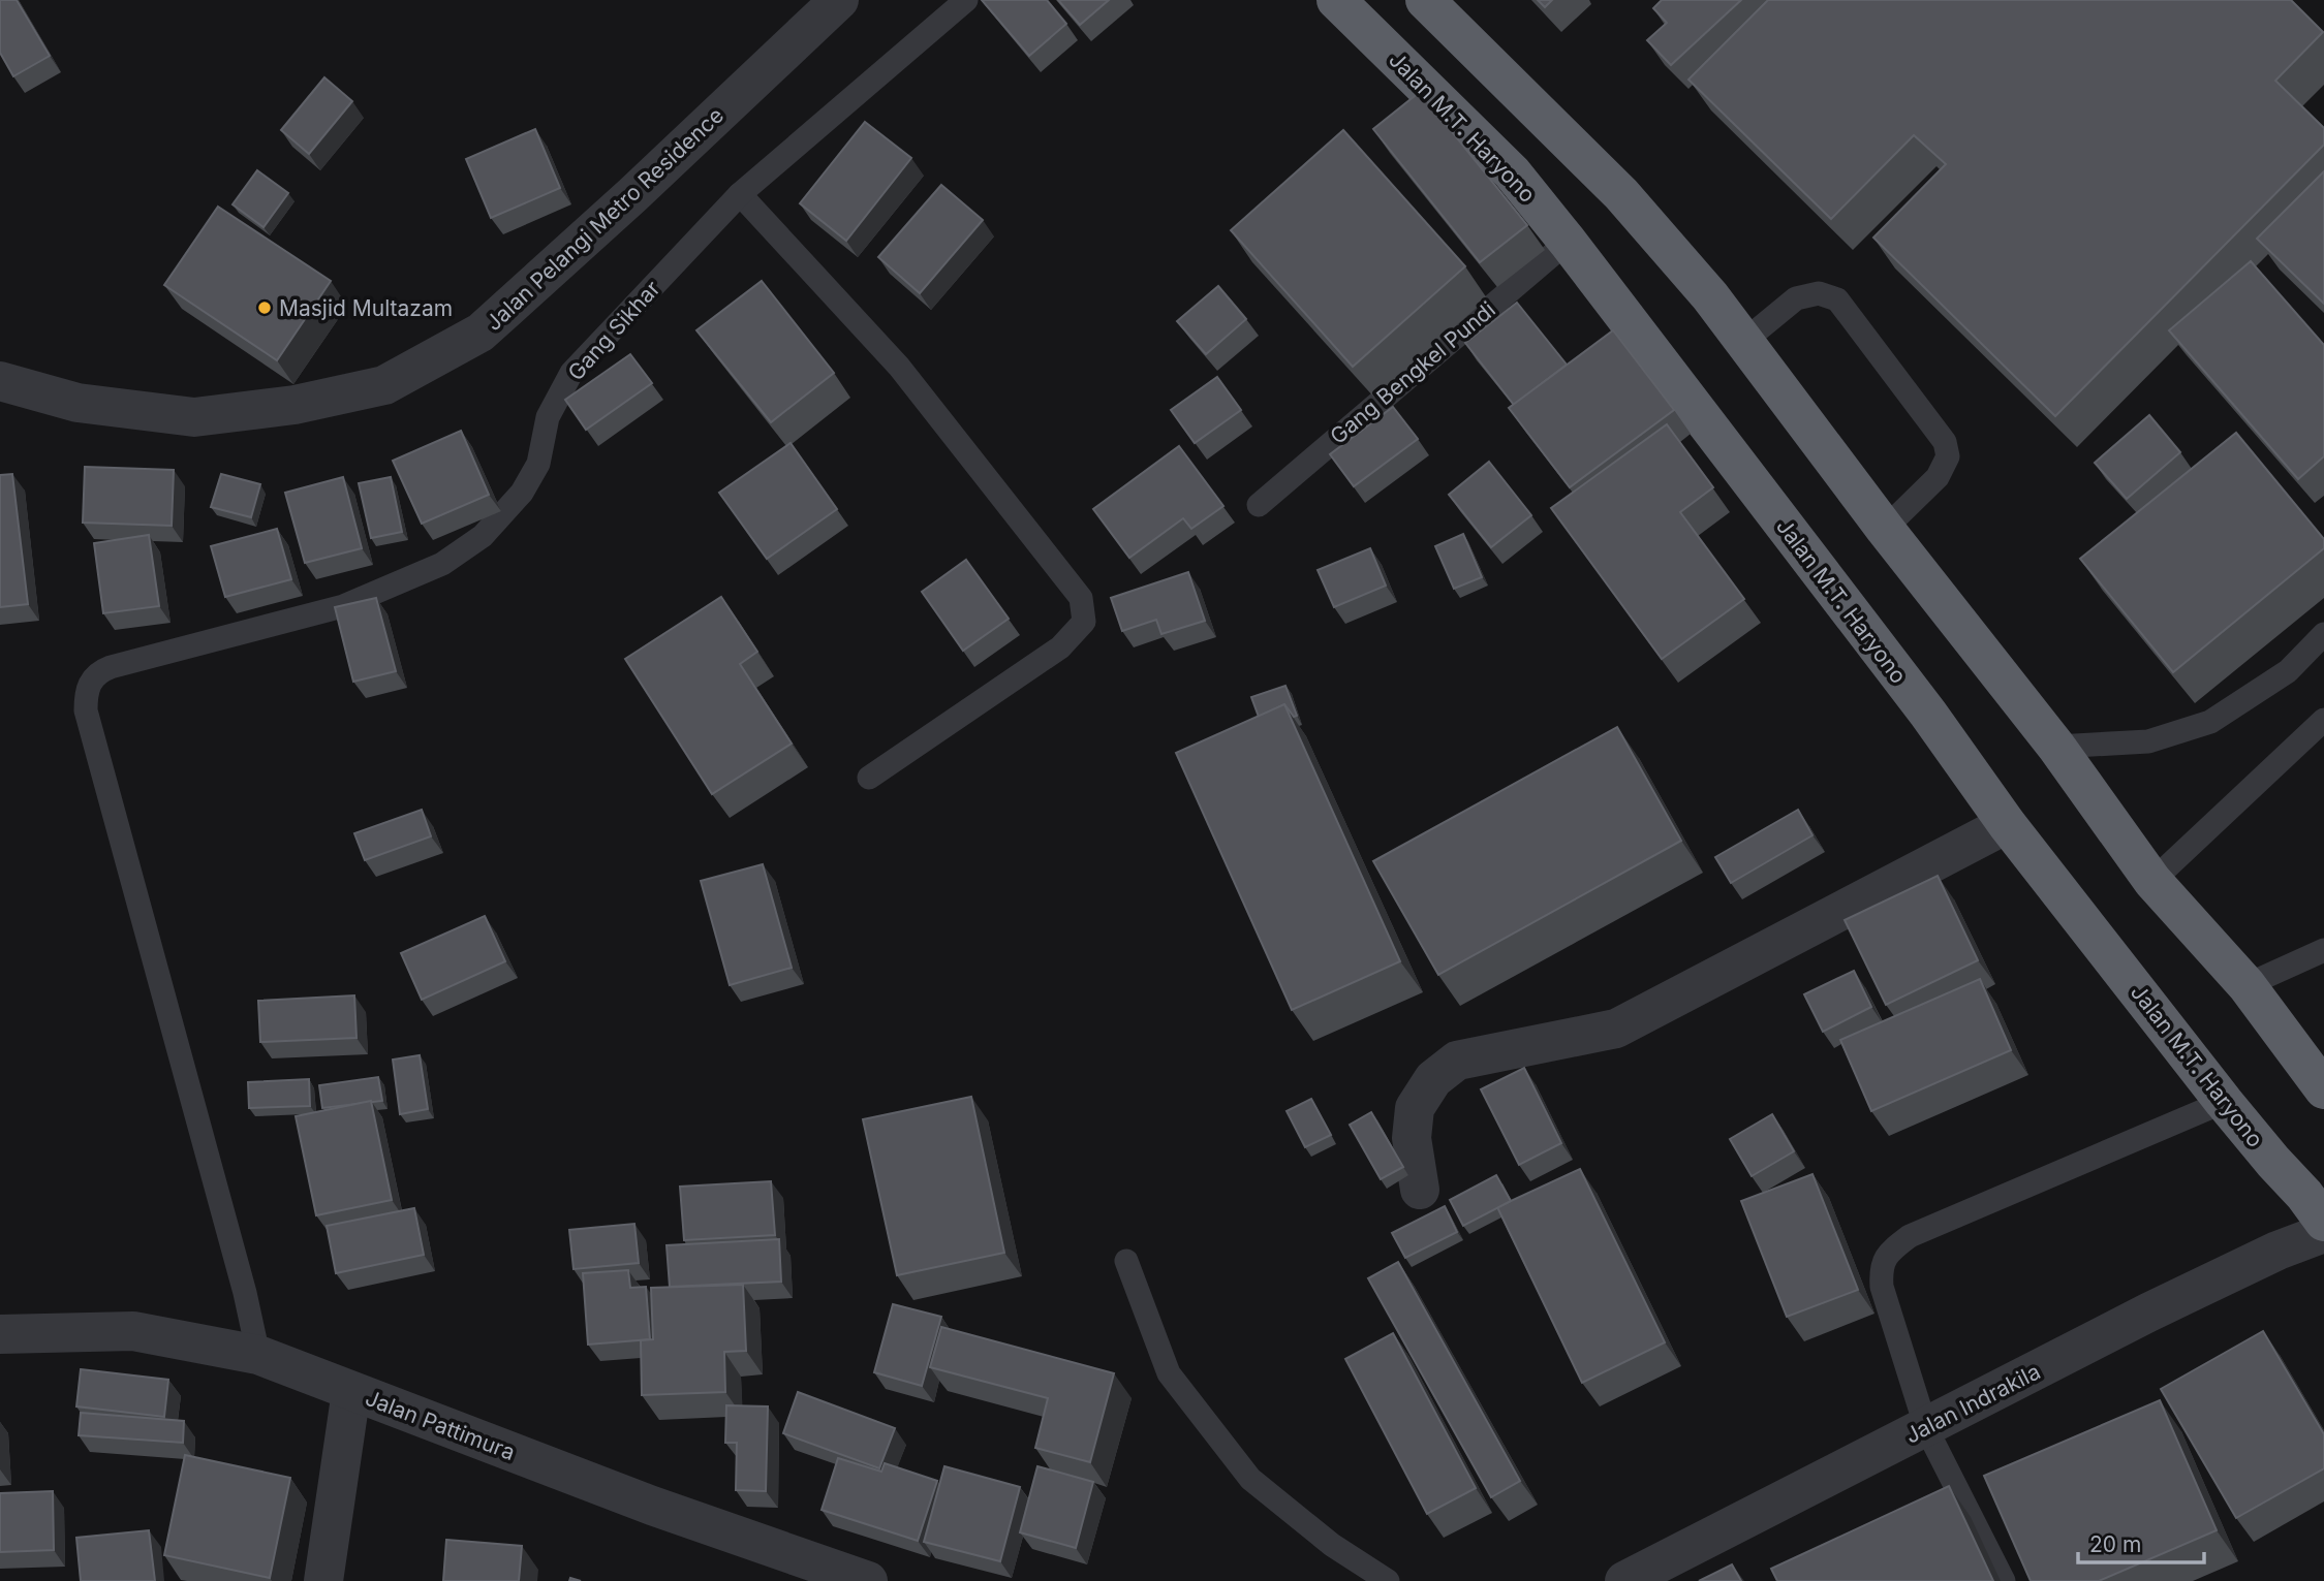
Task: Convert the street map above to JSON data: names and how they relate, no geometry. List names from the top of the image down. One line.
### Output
{"streets":{"highway":["Jalan M.T. Haryono"],"street":["Jalan Pelangi Metro Residence","Jalan Indrakila","Jalan Pattimura"],"lane":["Gang Sikhar","Gang Bengkel Pundi"]},"crossings":[["Jalan M.T. Haryono","Gang Bengkel Pundi"],["Gang Sikhar","Jalan Pattimura"]],"places":["Masjid Multazam"],"scale_bar":"20 m"}
